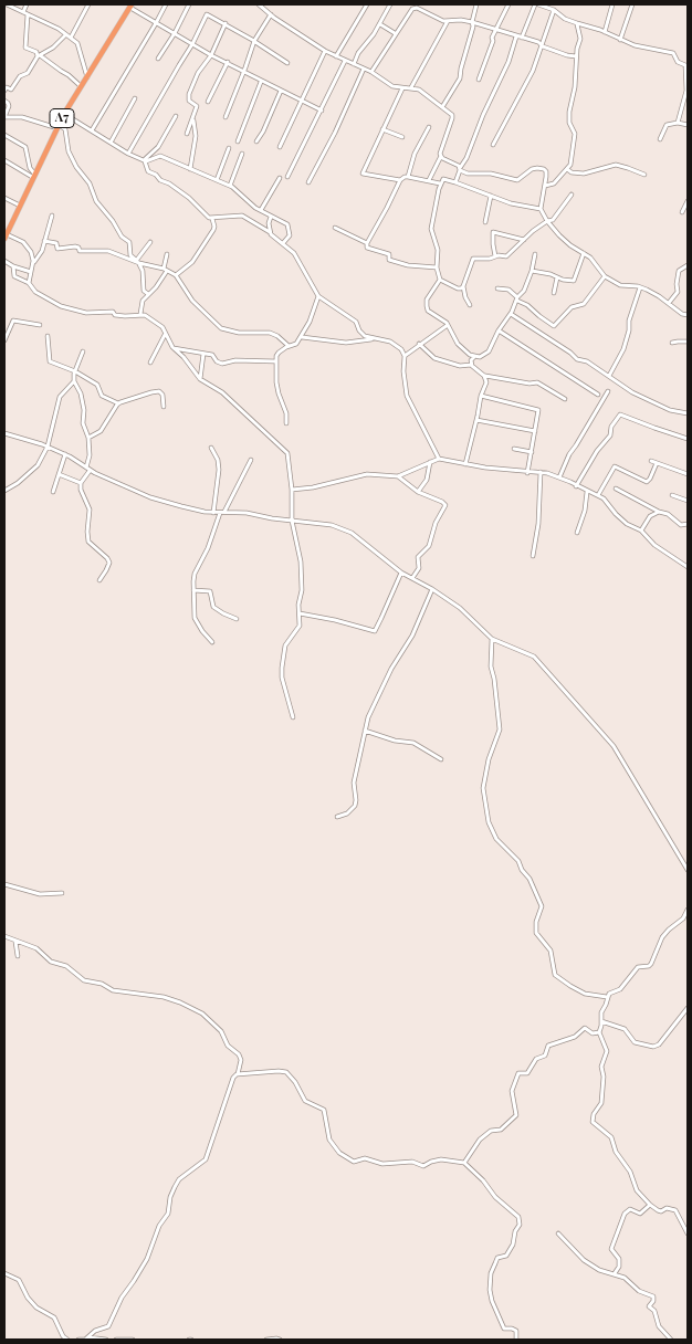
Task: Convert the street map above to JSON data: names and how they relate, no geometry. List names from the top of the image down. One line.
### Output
{"streets":{"highway":["A7"]}}
